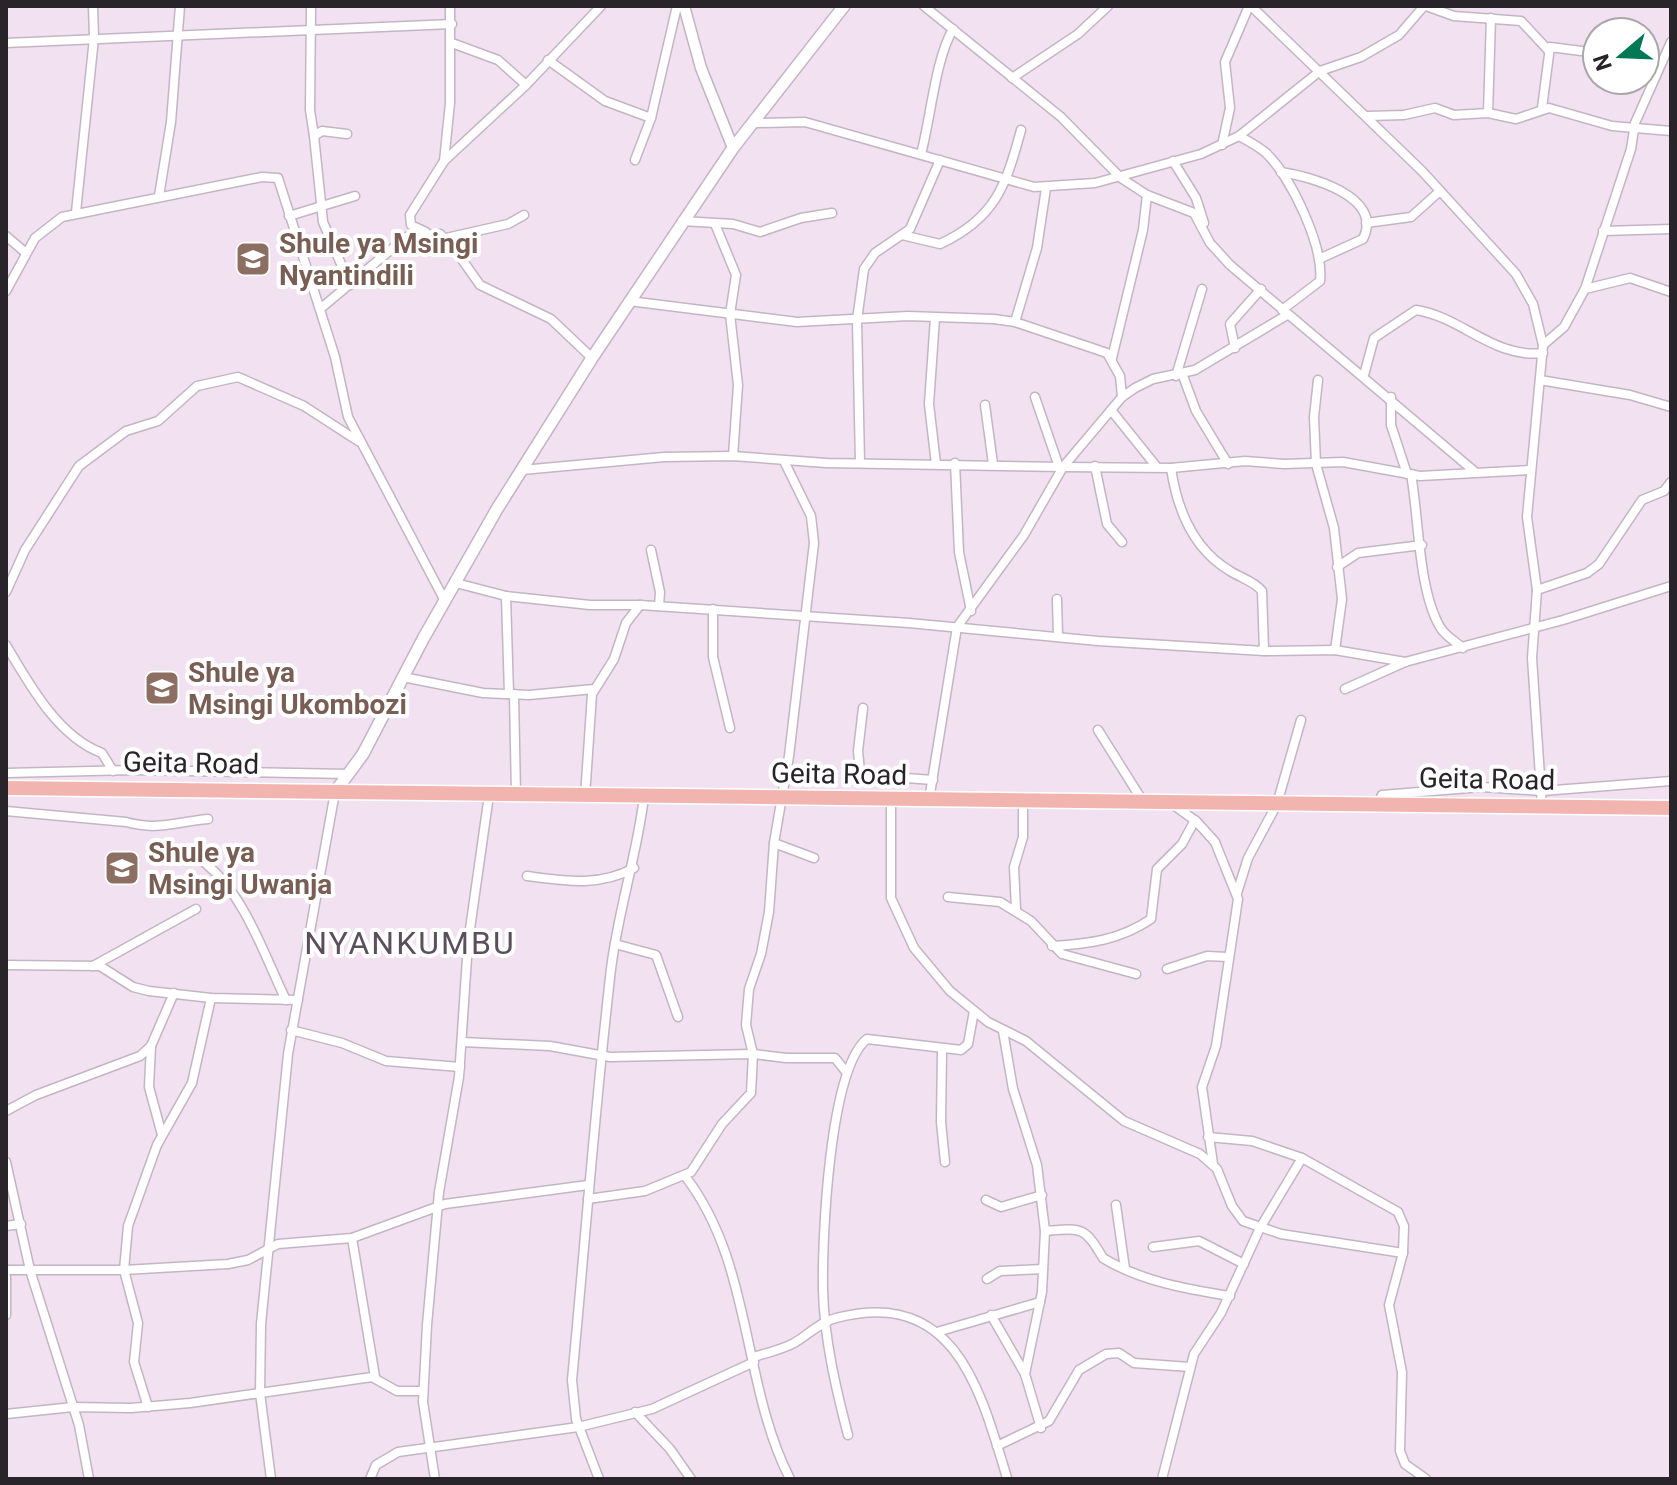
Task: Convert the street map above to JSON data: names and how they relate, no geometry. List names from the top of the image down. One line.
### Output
{"streets":{"highway":["Geita Road"]},"districts":["NYANKUMBU"],"places":{"school or university":["Shule ya Msingi Nyantindili","Shule ya Msingi Ukombozi","Shule ya Msingi Uwanja"]},"north":"left"}
